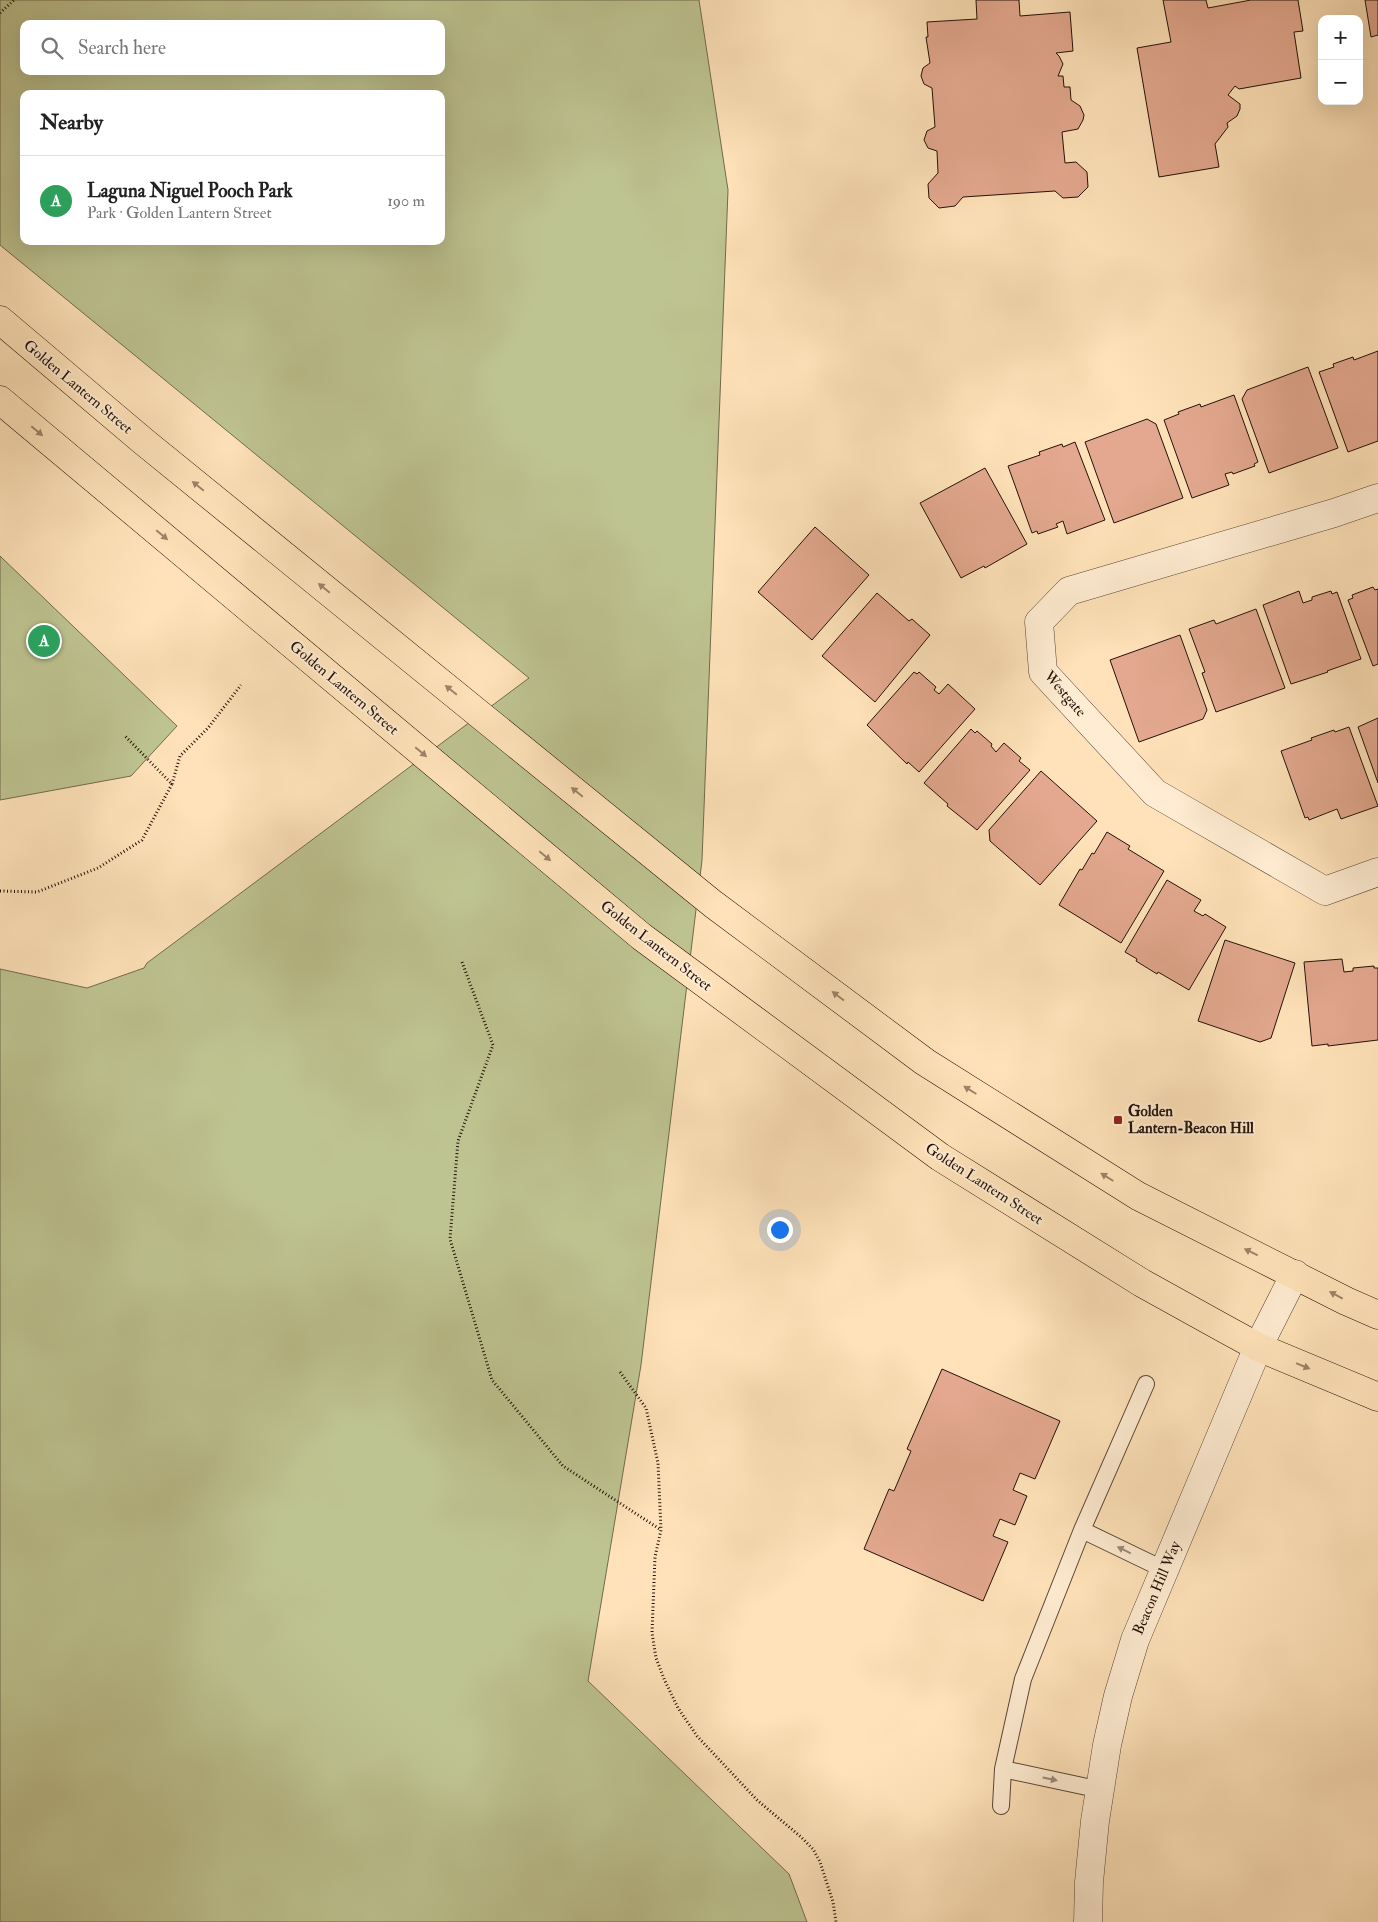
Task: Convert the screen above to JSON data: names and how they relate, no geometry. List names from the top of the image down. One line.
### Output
{"streets":{"main road":["Golden Lantern Street"],"street":["Westgate","Beacon Hill Way"]},"crossings":[["Golden Lantern Street","Beacon Hill Way"]],"places":{"transit":["Golden Lantern-Beacon Hill"]},"page":{"map_buttons":["+","−"],"search":"Search here","heading":"Nearby","list":[{"mark":"A","name":"Laguna Niguel Pooch Park","note":"Park · Golden Lantern Street","value":"190 m"}],"pins":"A"}}
